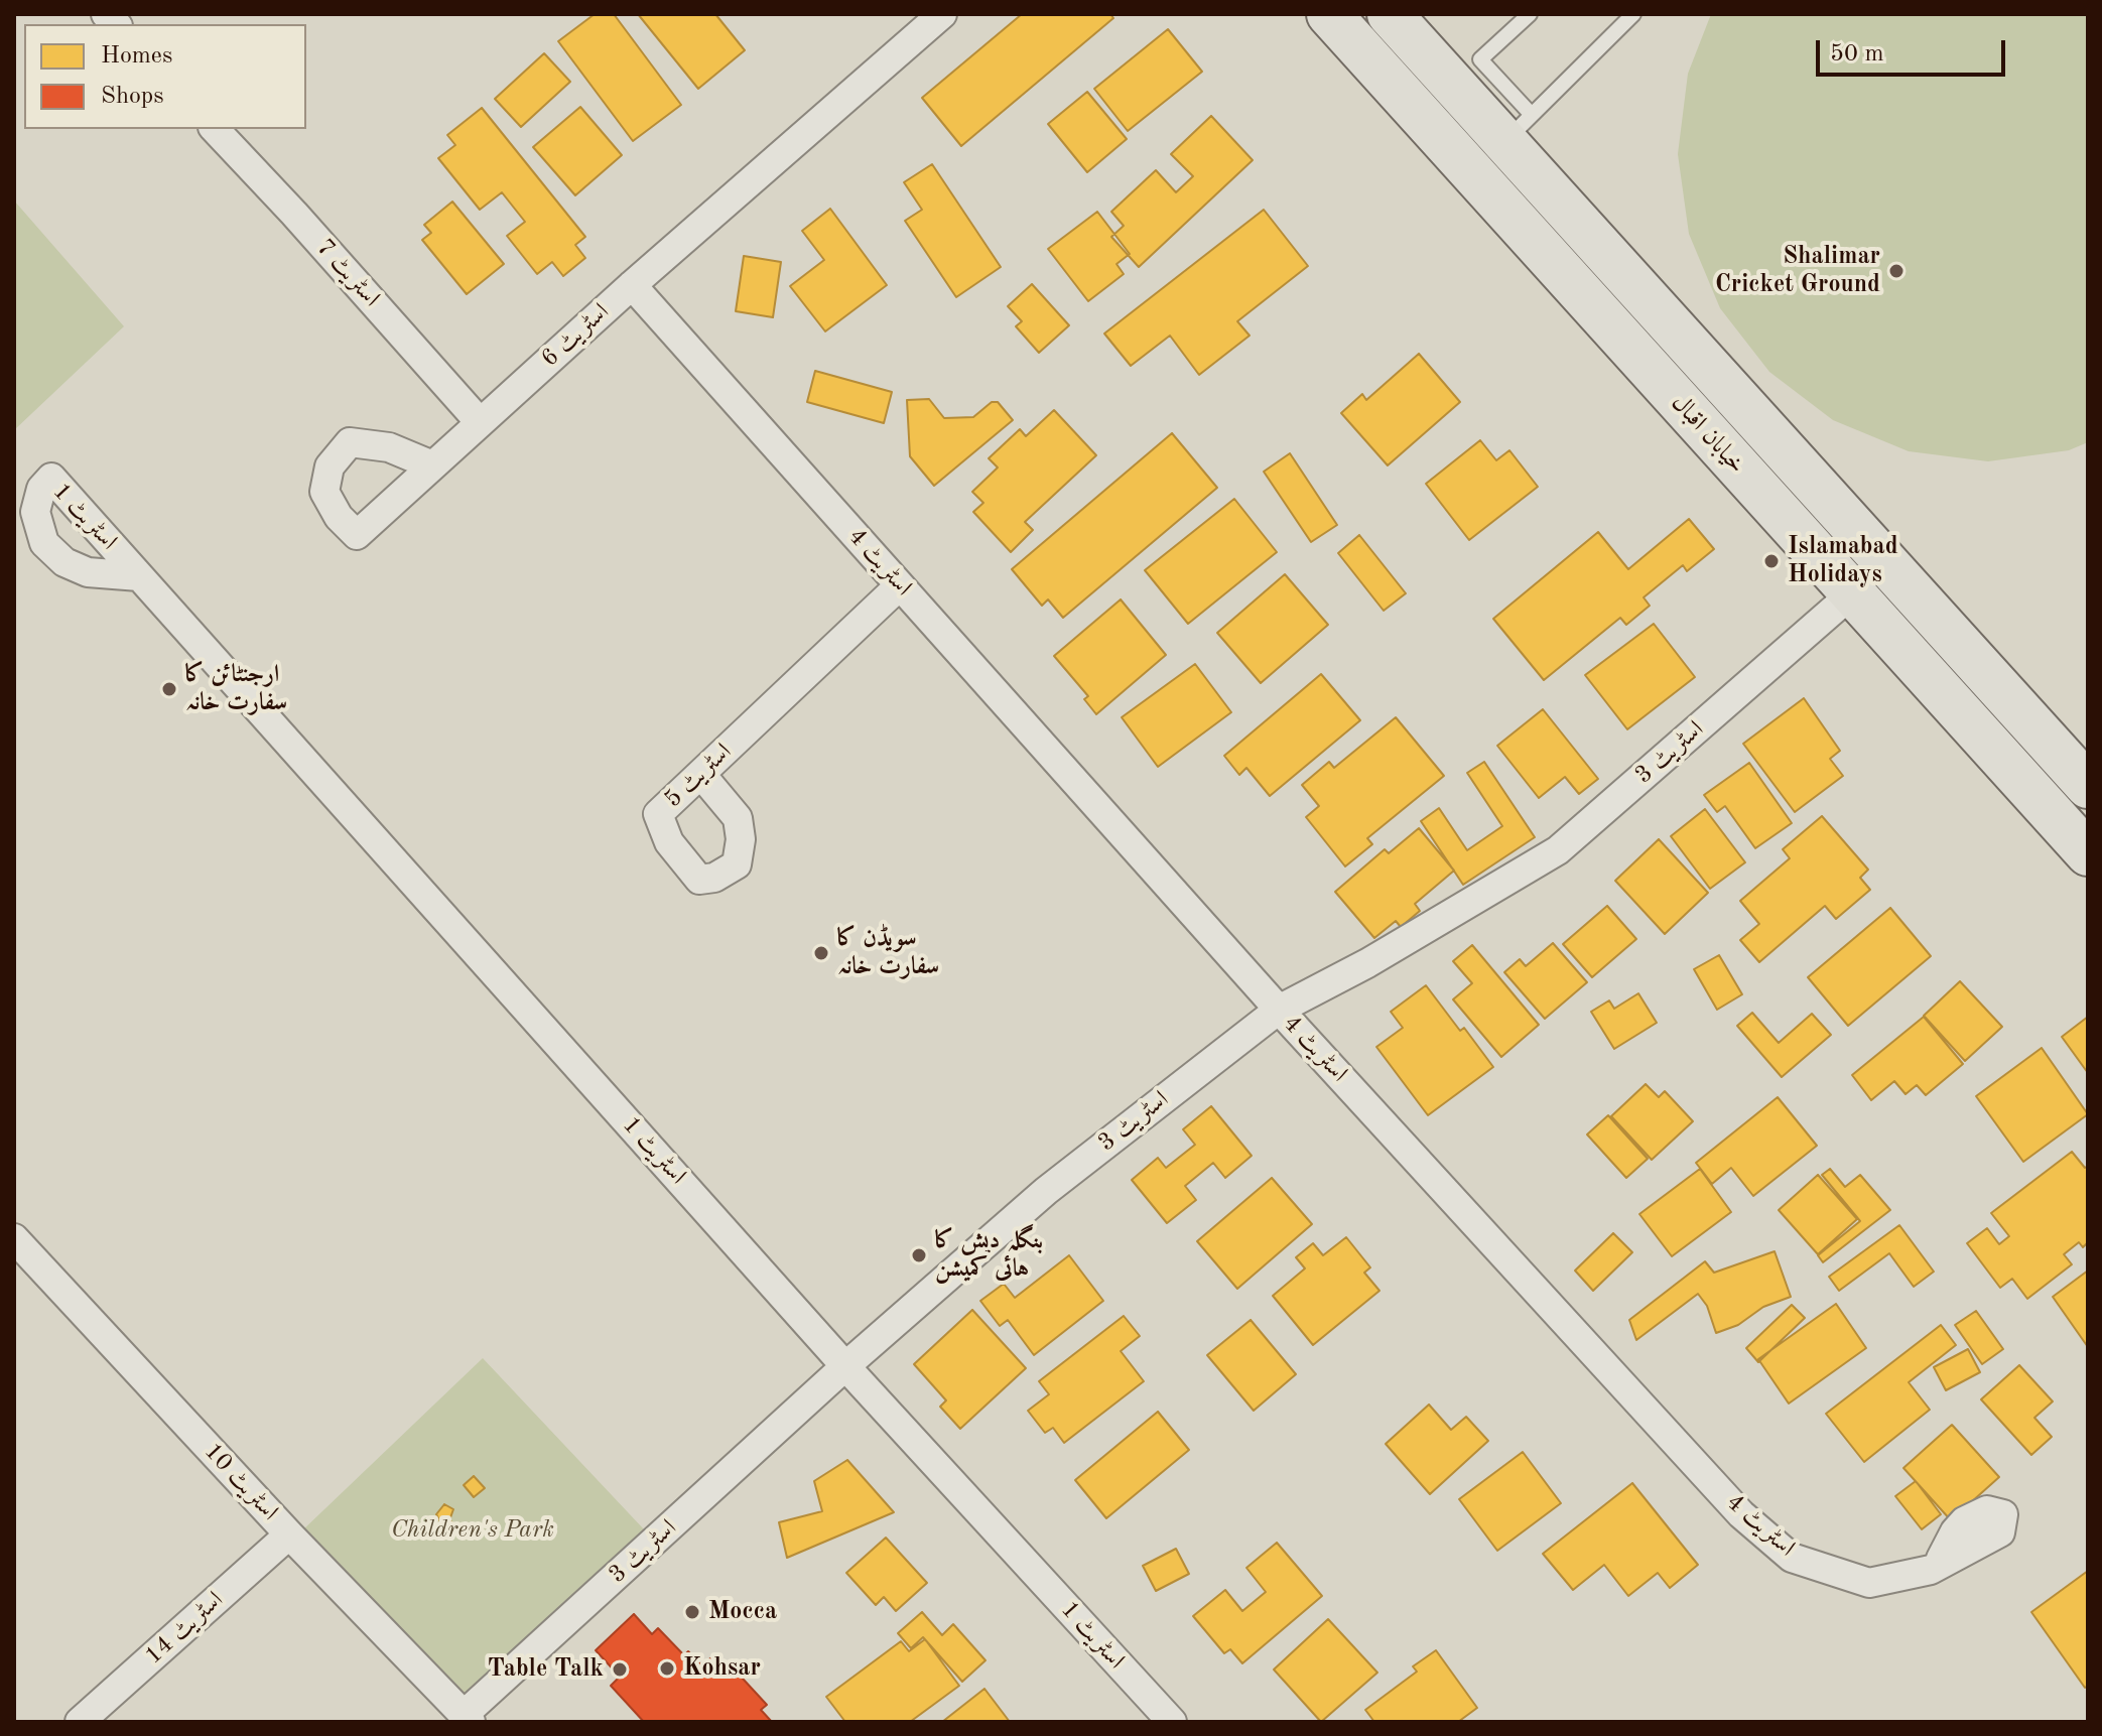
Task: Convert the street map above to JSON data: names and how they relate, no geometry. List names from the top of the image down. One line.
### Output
{"streets":{"main road":["خیابان اقبال"],"street":["اسٹریٹ 7","اسٹریٹ 6","اسٹریٹ 1","اسٹریٹ 4","اسٹریٹ 3","اسٹریٹ 5","اسٹریٹ 10","اسٹریٹ 14"]},"crossings":[["اسٹریٹ 7","اسٹریٹ 6"],["اسٹریٹ 6","اسٹریٹ 4"],["خیابان اقبال","اسٹریٹ 3"],["اسٹریٹ 1","اسٹریٹ 3"],["اسٹریٹ 4","اسٹریٹ 3"],["اسٹریٹ 4","اسٹریٹ 5"],["اسٹریٹ 3","اسٹریٹ 10"],["اسٹریٹ 10","اسٹریٹ 14"]],"parks":["Children's Park"],"places":["Shalimar Cricket Ground","Islamabad Holidays","ارجنٹائن کا سفارت خانہ","سویڈن کا سفارت خانہ","بنگلہ دیش کا ہائی کمیشن","Mocca","Kohsar","Table Talk"],"legend":["Homes","Shops"],"scale_bar":"50 m"}
